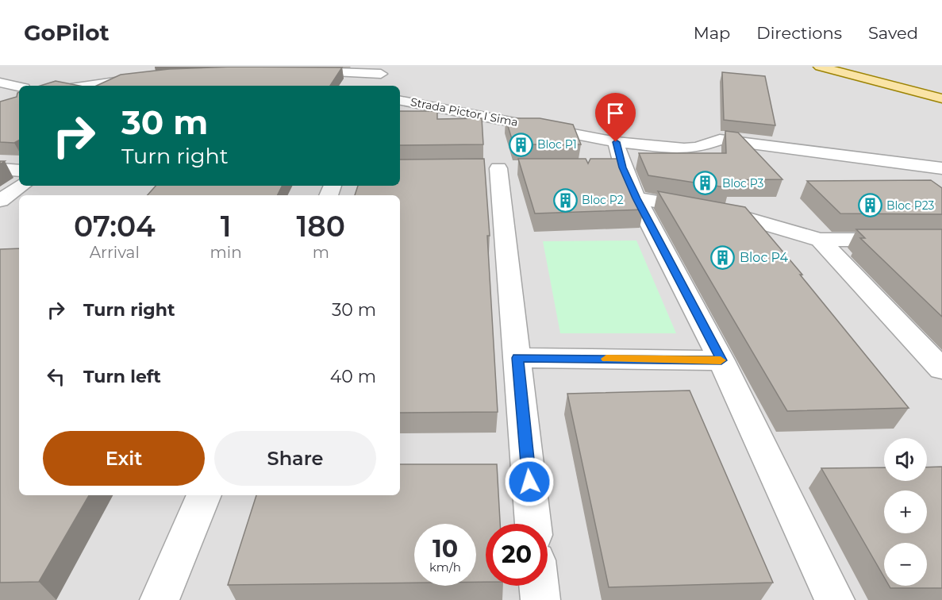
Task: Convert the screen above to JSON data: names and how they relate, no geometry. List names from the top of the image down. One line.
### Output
{"streets":{"street":["Strada Pictor I Sima"]},"places":{"building":["Bloc P1","Bloc P3","Bloc P2","Bloc P23","Bloc P4"]},"page":{"header":"GoPilot","nav":["Map","Directions","Saved"],"turn":["30 m","Turn right"],"eta":["07:04","Arrival","1","min","180","m"],"list":[{"name":"Turn right","value":"30 m"},{"name":"Turn left","value":"40 m"}],"buttons":["Exit","Share"],"map_buttons":["+","−"],"speed":"10 km/h","limit":"20"}}
